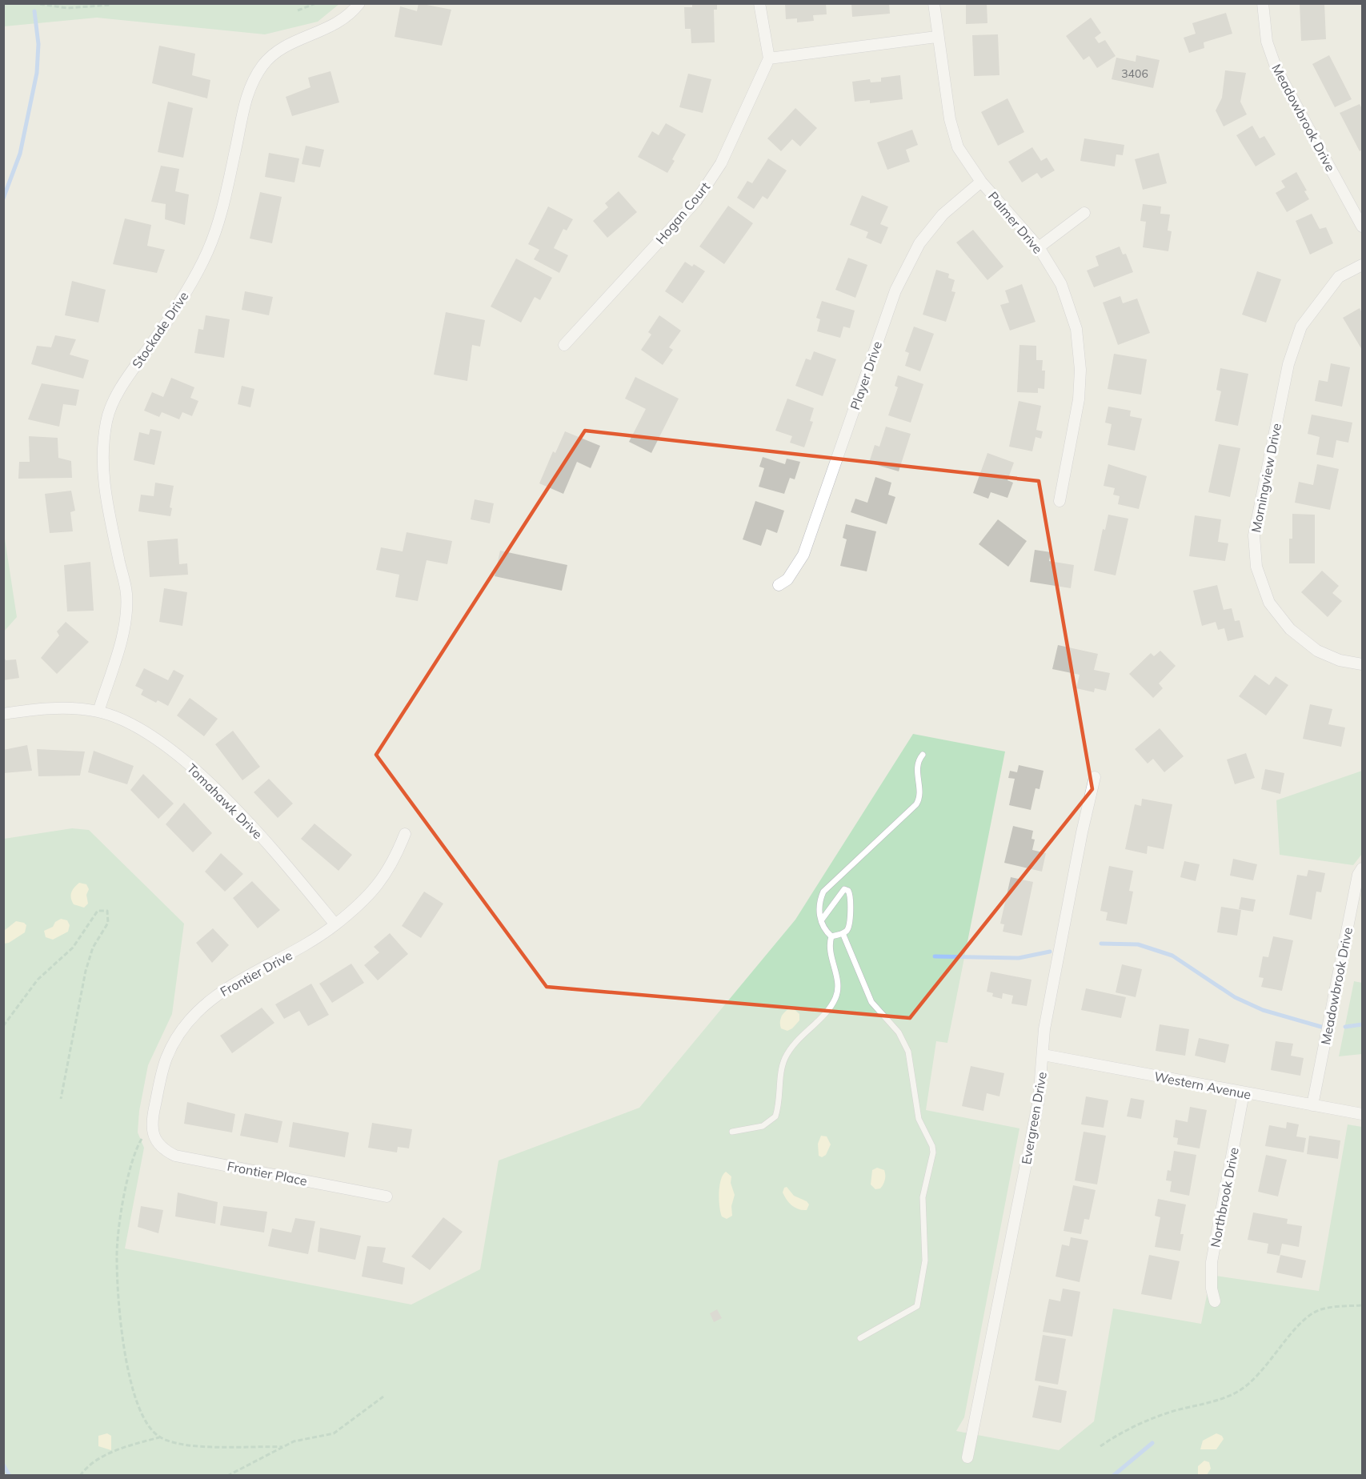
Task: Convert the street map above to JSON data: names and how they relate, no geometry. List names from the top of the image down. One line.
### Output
{"streets":{"street":["Meadowbrook Drive","Hogan Court","Palmer Drive","Stockade Drive","Player Drive","Morningview Drive","Tomahawk Drive","Frontier Drive","Western Avenue","Evergreen Drive","Frontier Place","Northbrook Drive"]},"crossings":[["Meadowbrook Drive","Western Avenue"],["Palmer Drive","Player Drive"],["Stockade Drive","Tomahawk Drive"],["Tomahawk Drive","Frontier Drive"],["Frontier Drive","Frontier Place"],["Western Avenue","Evergreen Drive"],["Western Avenue","Northbrook Drive"]],"house_numbers":["3406"]}
